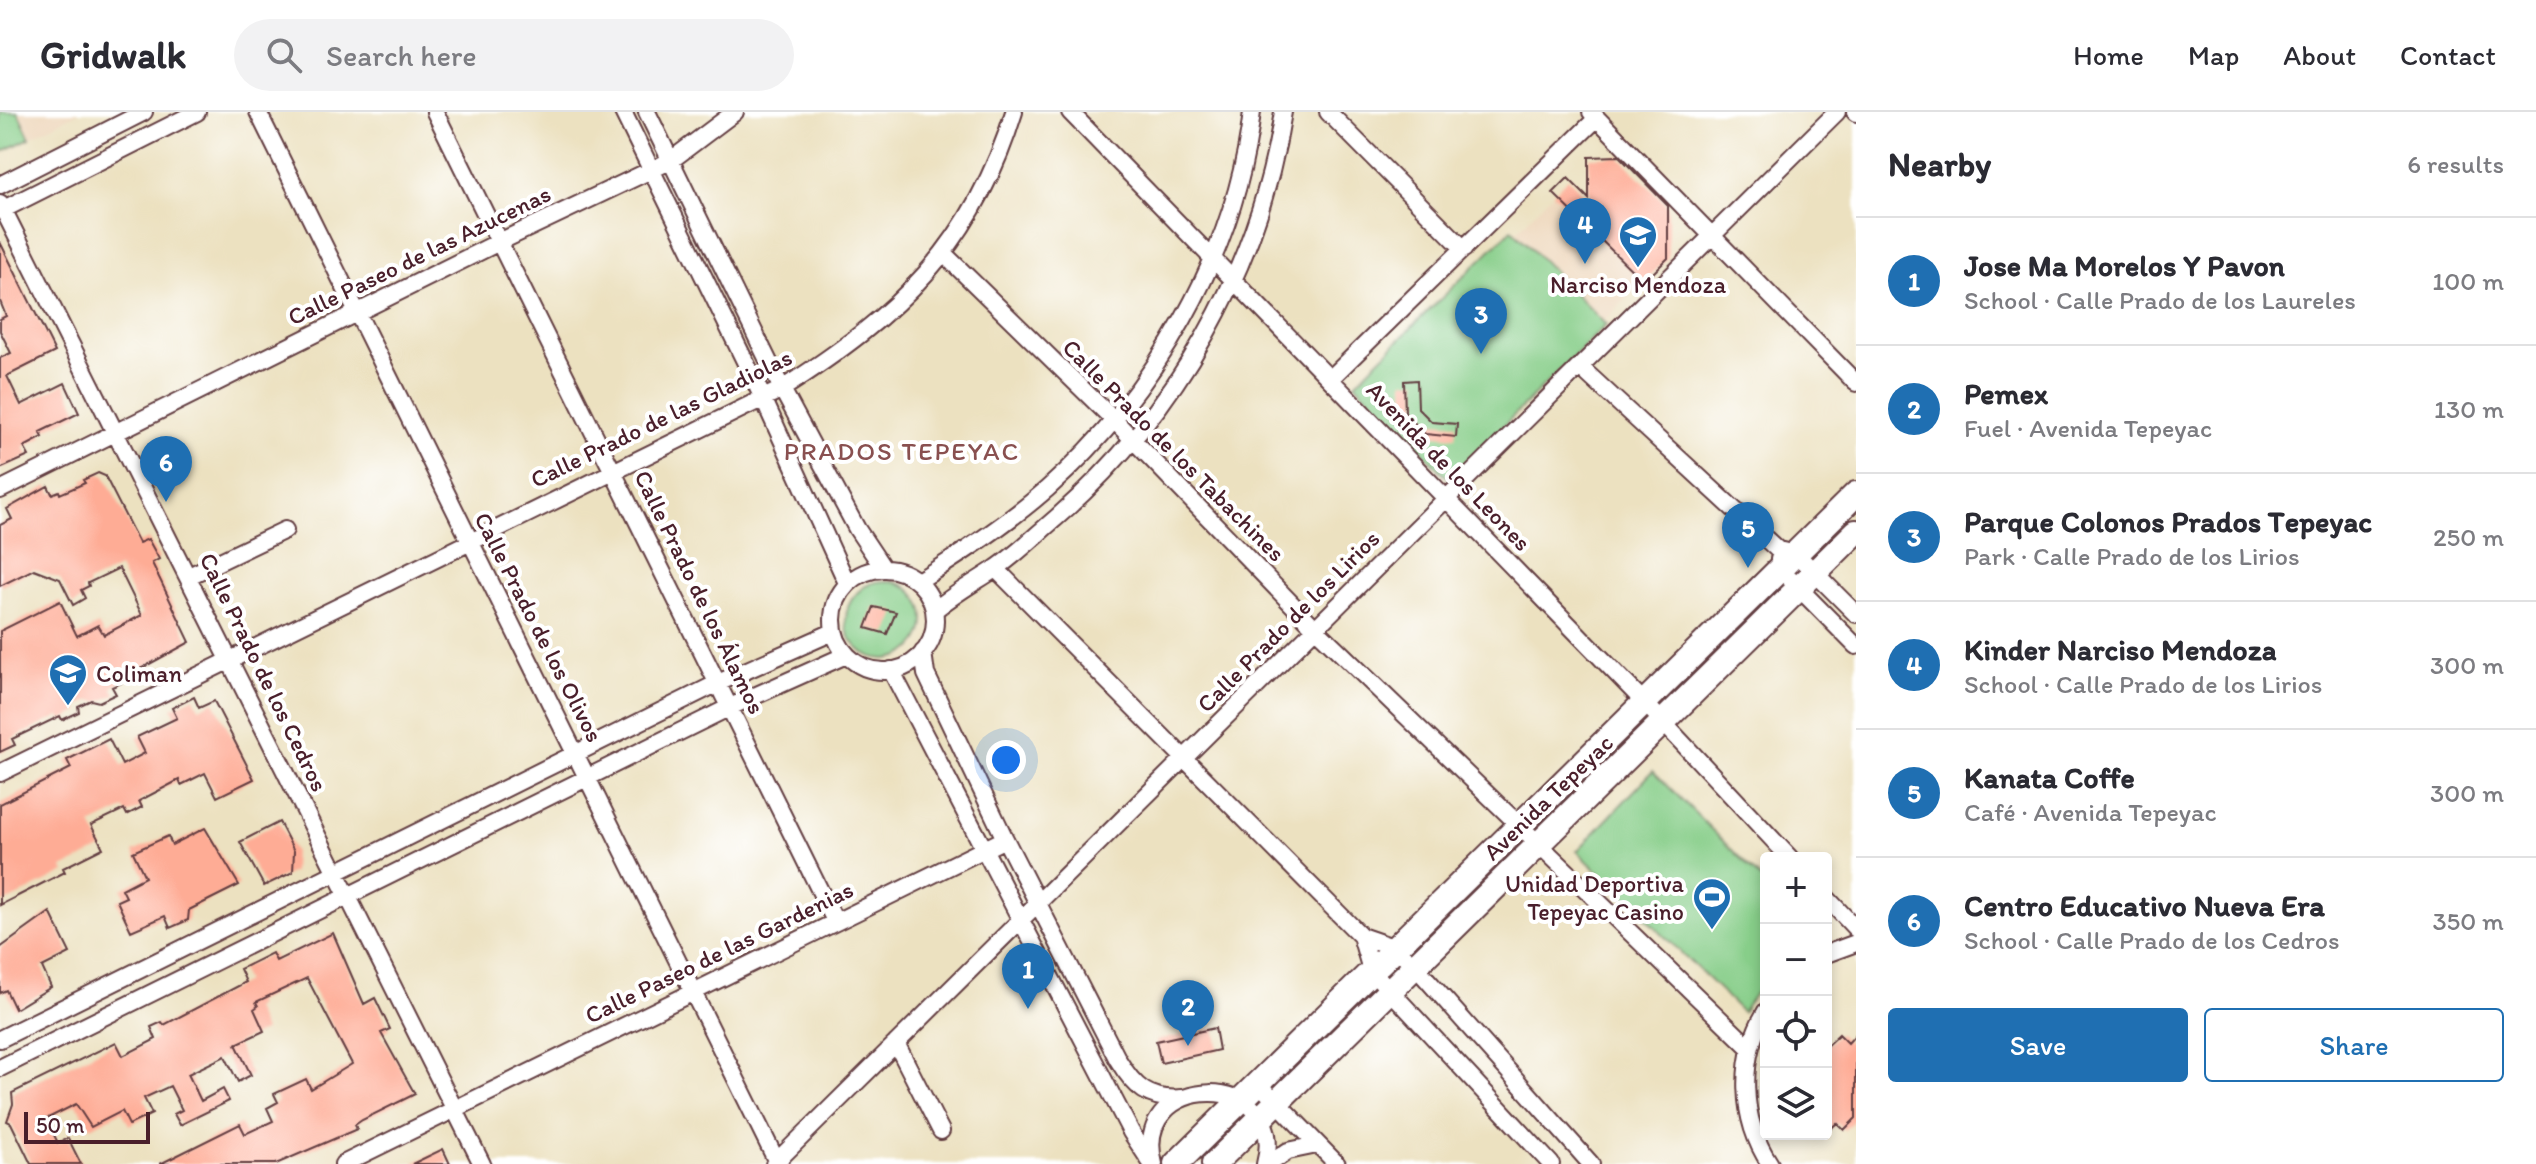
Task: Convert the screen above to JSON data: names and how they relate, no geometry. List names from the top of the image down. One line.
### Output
{"streets":{"street":["Calle Paseo de las Azucenas","Calle Prado de las Gladiolas","Calle Prado de los Tabachines","Avenida de los Leones","Calle Prado de los Álamos","Calle Prado de los Lirios","Calle Prado de los Olivos","Calle Prado de los Cedros","Avenida Tepeyac","Calle Paseo de las Gardenias"]},"crossings":[["Calle Paseo de las Azucenas","Calle Prado de los Álamos"],["Calle Paseo de las Azucenas","Calle Prado de los Olivos"],["Calle Paseo de las Azucenas","Calle Prado de los Cedros"],["Calle Prado de las Gladiolas","Calle Prado de los Tabachines"],["Calle Prado de las Gladiolas","Calle Prado de los Álamos"],["Calle Prado de las Gladiolas","Calle Prado de los Olivos"],["Calle Prado de las Gladiolas","Calle Prado de los Cedros"],["Calle Prado de los Tabachines","Calle Prado de los Lirios"],["Calle Prado de los Tabachines","Avenida Tepeyac"],["Avenida de los Leones","Calle Prado de los Lirios"],["Avenida de los Leones","Avenida Tepeyac"],["Calle Prado de los Álamos","Calle Paseo de las Gardenias"],["Calle Prado de los Lirios","Calle Prado de los Olivos"],["Calle Prado de los Olivos","Calle Paseo de las Gardenias"],["Calle Prado de los Cedros","Calle Paseo de las Gardenias"]],"districts":["PRADOS TEPEYAC"],"places":{"school or university":["Narciso Mendoza","Coliman"],"sports":["Unidad Deportiva Tepeyac Casino"]},"scale_bar":"50 m","page":{"header":"Gridwalk","search":"Search here","nav":["Home","Map","About","Contact"],"heading":["Nearby","6 results"],"pins":["4","3","6","5","1","2"],"list":[{"mark":"1","name":"Jose Ma Morelos Y Pavon","note":"School · Calle Prado de los Laureles","value":"100 m"},{"mark":"2","name":"Pemex","note":"Fuel · Avenida Tepeyac","value":"130 m"},{"mark":"3","name":"Parque Colonos Prados Tepeyac","note":"Park · Calle Prado de los Lirios","value":"250 m"},{"mark":"4","name":"Kinder Narciso Mendoza","note":"School · Calle Prado de los Lirios","value":"300 m"},{"mark":"5","name":"Kanata Coffe","note":"Café · Avenida Tepeyac","value":"300 m"},{"mark":"6","name":"Centro Educativo Nueva Era","note":"School · Calle Prado de los Cedros","value":"350 m"}],"map_buttons":["+","−"],"buttons":["Save","Share"],"scale":"50 m"}}
